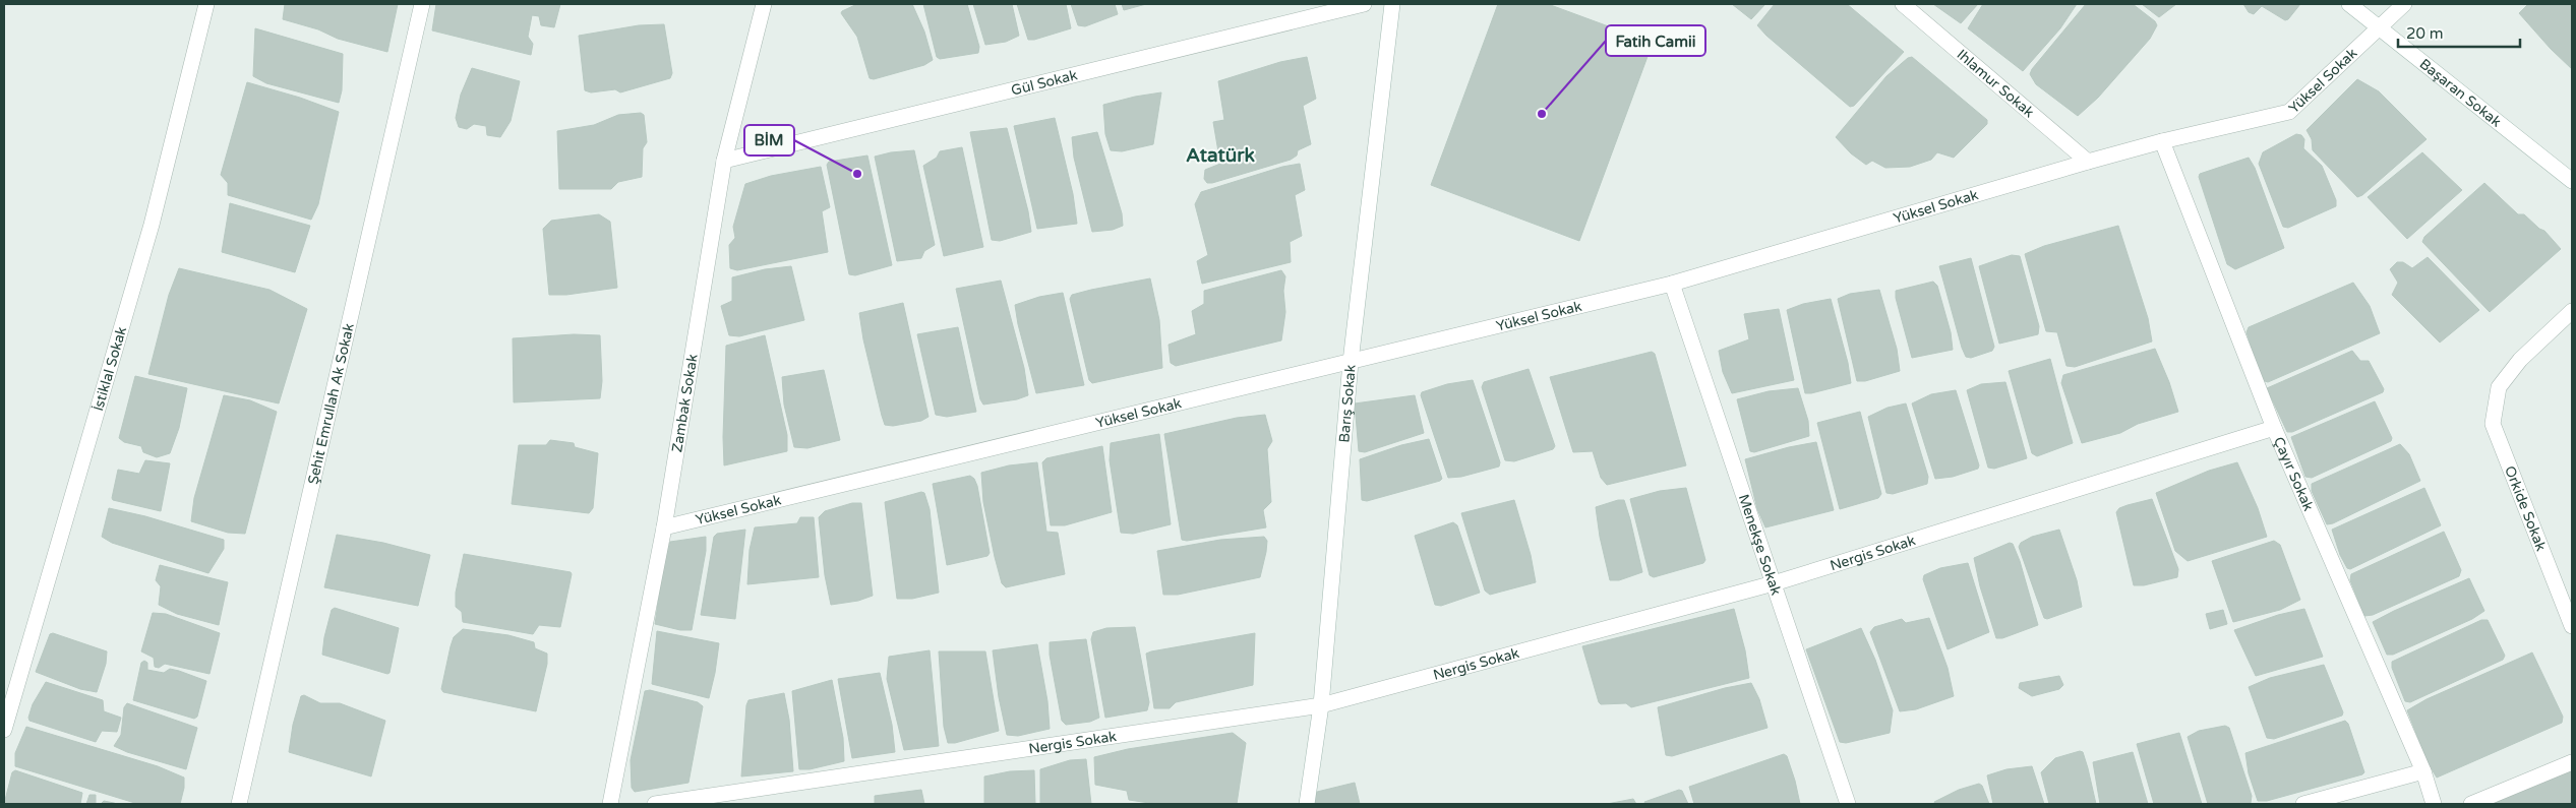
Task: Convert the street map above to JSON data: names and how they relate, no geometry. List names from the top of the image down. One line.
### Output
{"streets":{"street":["Yüksel Sokak","Gül Sokak","Ihlamur Sokak","Başaran Sokak","İstiklal Sokak","Zambak Sokak","Barış Sokak","Şehit Emrullah Ak Sokak","Çayır Sokak","Orkide Sokak","Menekşe Sokak","Nergis Sokak"]},"crossings":[["Yüksel Sokak","Ihlamur Sokak"],["Yüksel Sokak","Başaran Sokak"],["Yüksel Sokak","Zambak Sokak"],["Yüksel Sokak","Barış Sokak"],["Yüksel Sokak","Çayır Sokak"],["Yüksel Sokak","Menekşe Sokak"],["Gül Sokak","Zambak Sokak"],["Barış Sokak","Nergis Sokak"],["Çayır Sokak","Nergis Sokak"],["Menekşe Sokak","Nergis Sokak"]],"districts":["Atatürk"],"places":["Fatih Camii","BİM"],"scale_bar":"20 m"}
